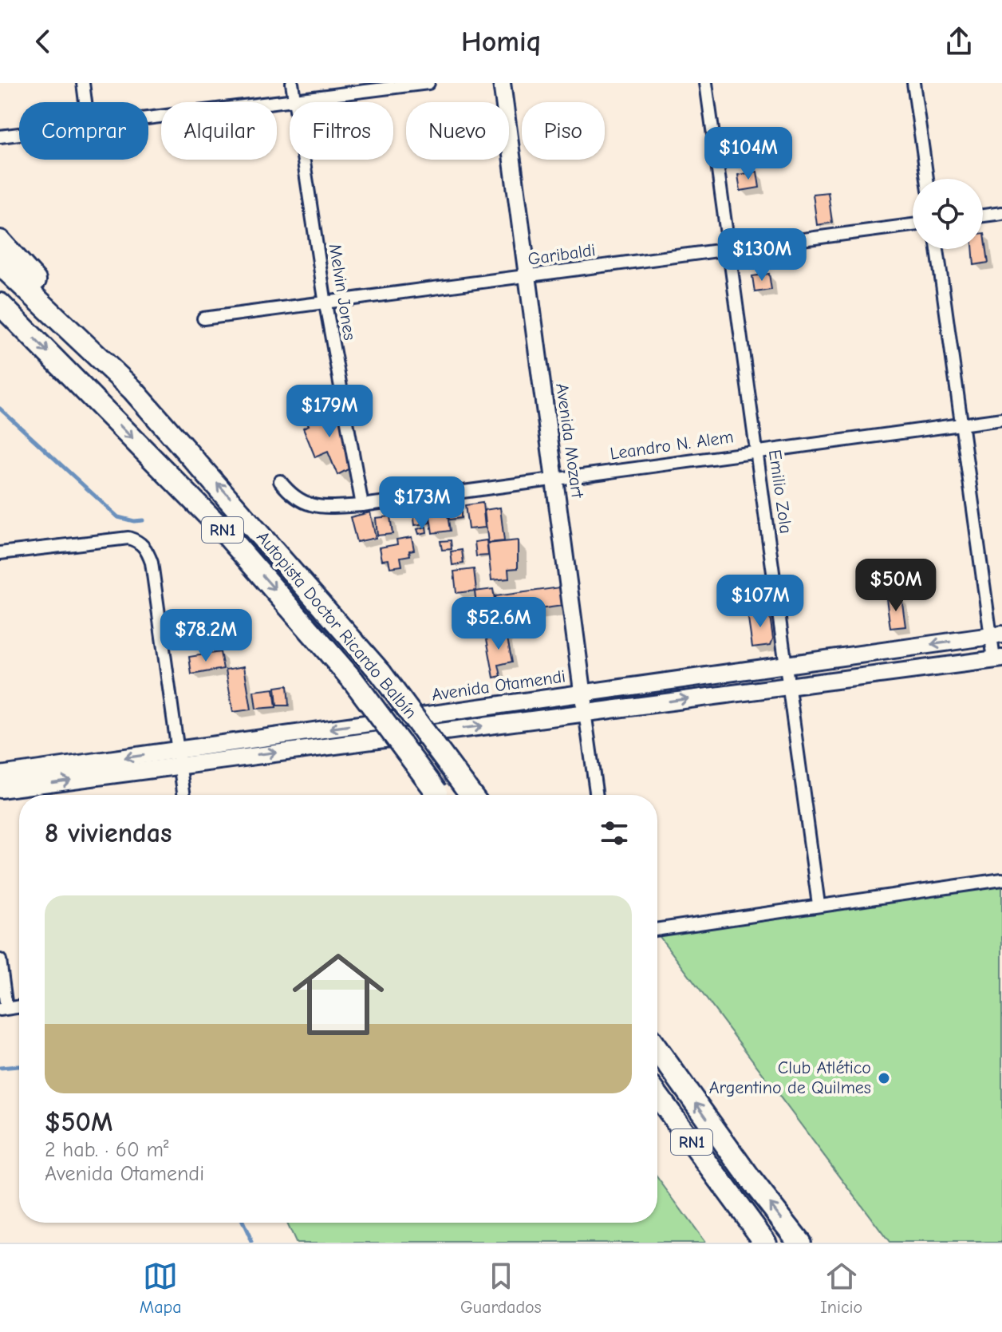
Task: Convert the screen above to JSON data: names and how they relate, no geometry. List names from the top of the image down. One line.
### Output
{"streets":{"highway":["RN1","Autopista Doctor Ricardo Balbín"],"main road":["Avenida Mozart","Avenida Otamendi"],"street":["Garibaldi","Melvin Jones","Leandro N. Alem","Emilio Zola"]},"crossings":[["Garibaldi","Melvin Jones"],["Garibaldi","Avenida Mozart"],["Garibaldi","Emilio Zola"],["Melvin Jones","Leandro N. Alem"],["Avenida Mozart","Leandro N. Alem"],["Avenida Mozart","Avenida Otamendi"],["Leandro N. Alem","Emilio Zola"],["Emilio Zola","Avenida Otamendi"]],"places":["Club Atlético Argentino de Quilmes"],"page":{"header":"Homiq","chip":["Comprar","Alquilar","Filtros","Nuevo","Piso"],"price":["$104M","$130M","$179M","$173M","$50M","$107M","$52.6M","$78.2M"],"heading":"8 viviendas","list":[{"name":"$50M","note":"2 hab. · 60 m² · Avenida Otamendi"}],"tabs":["Mapa","Guardados","Inicio"]}}
